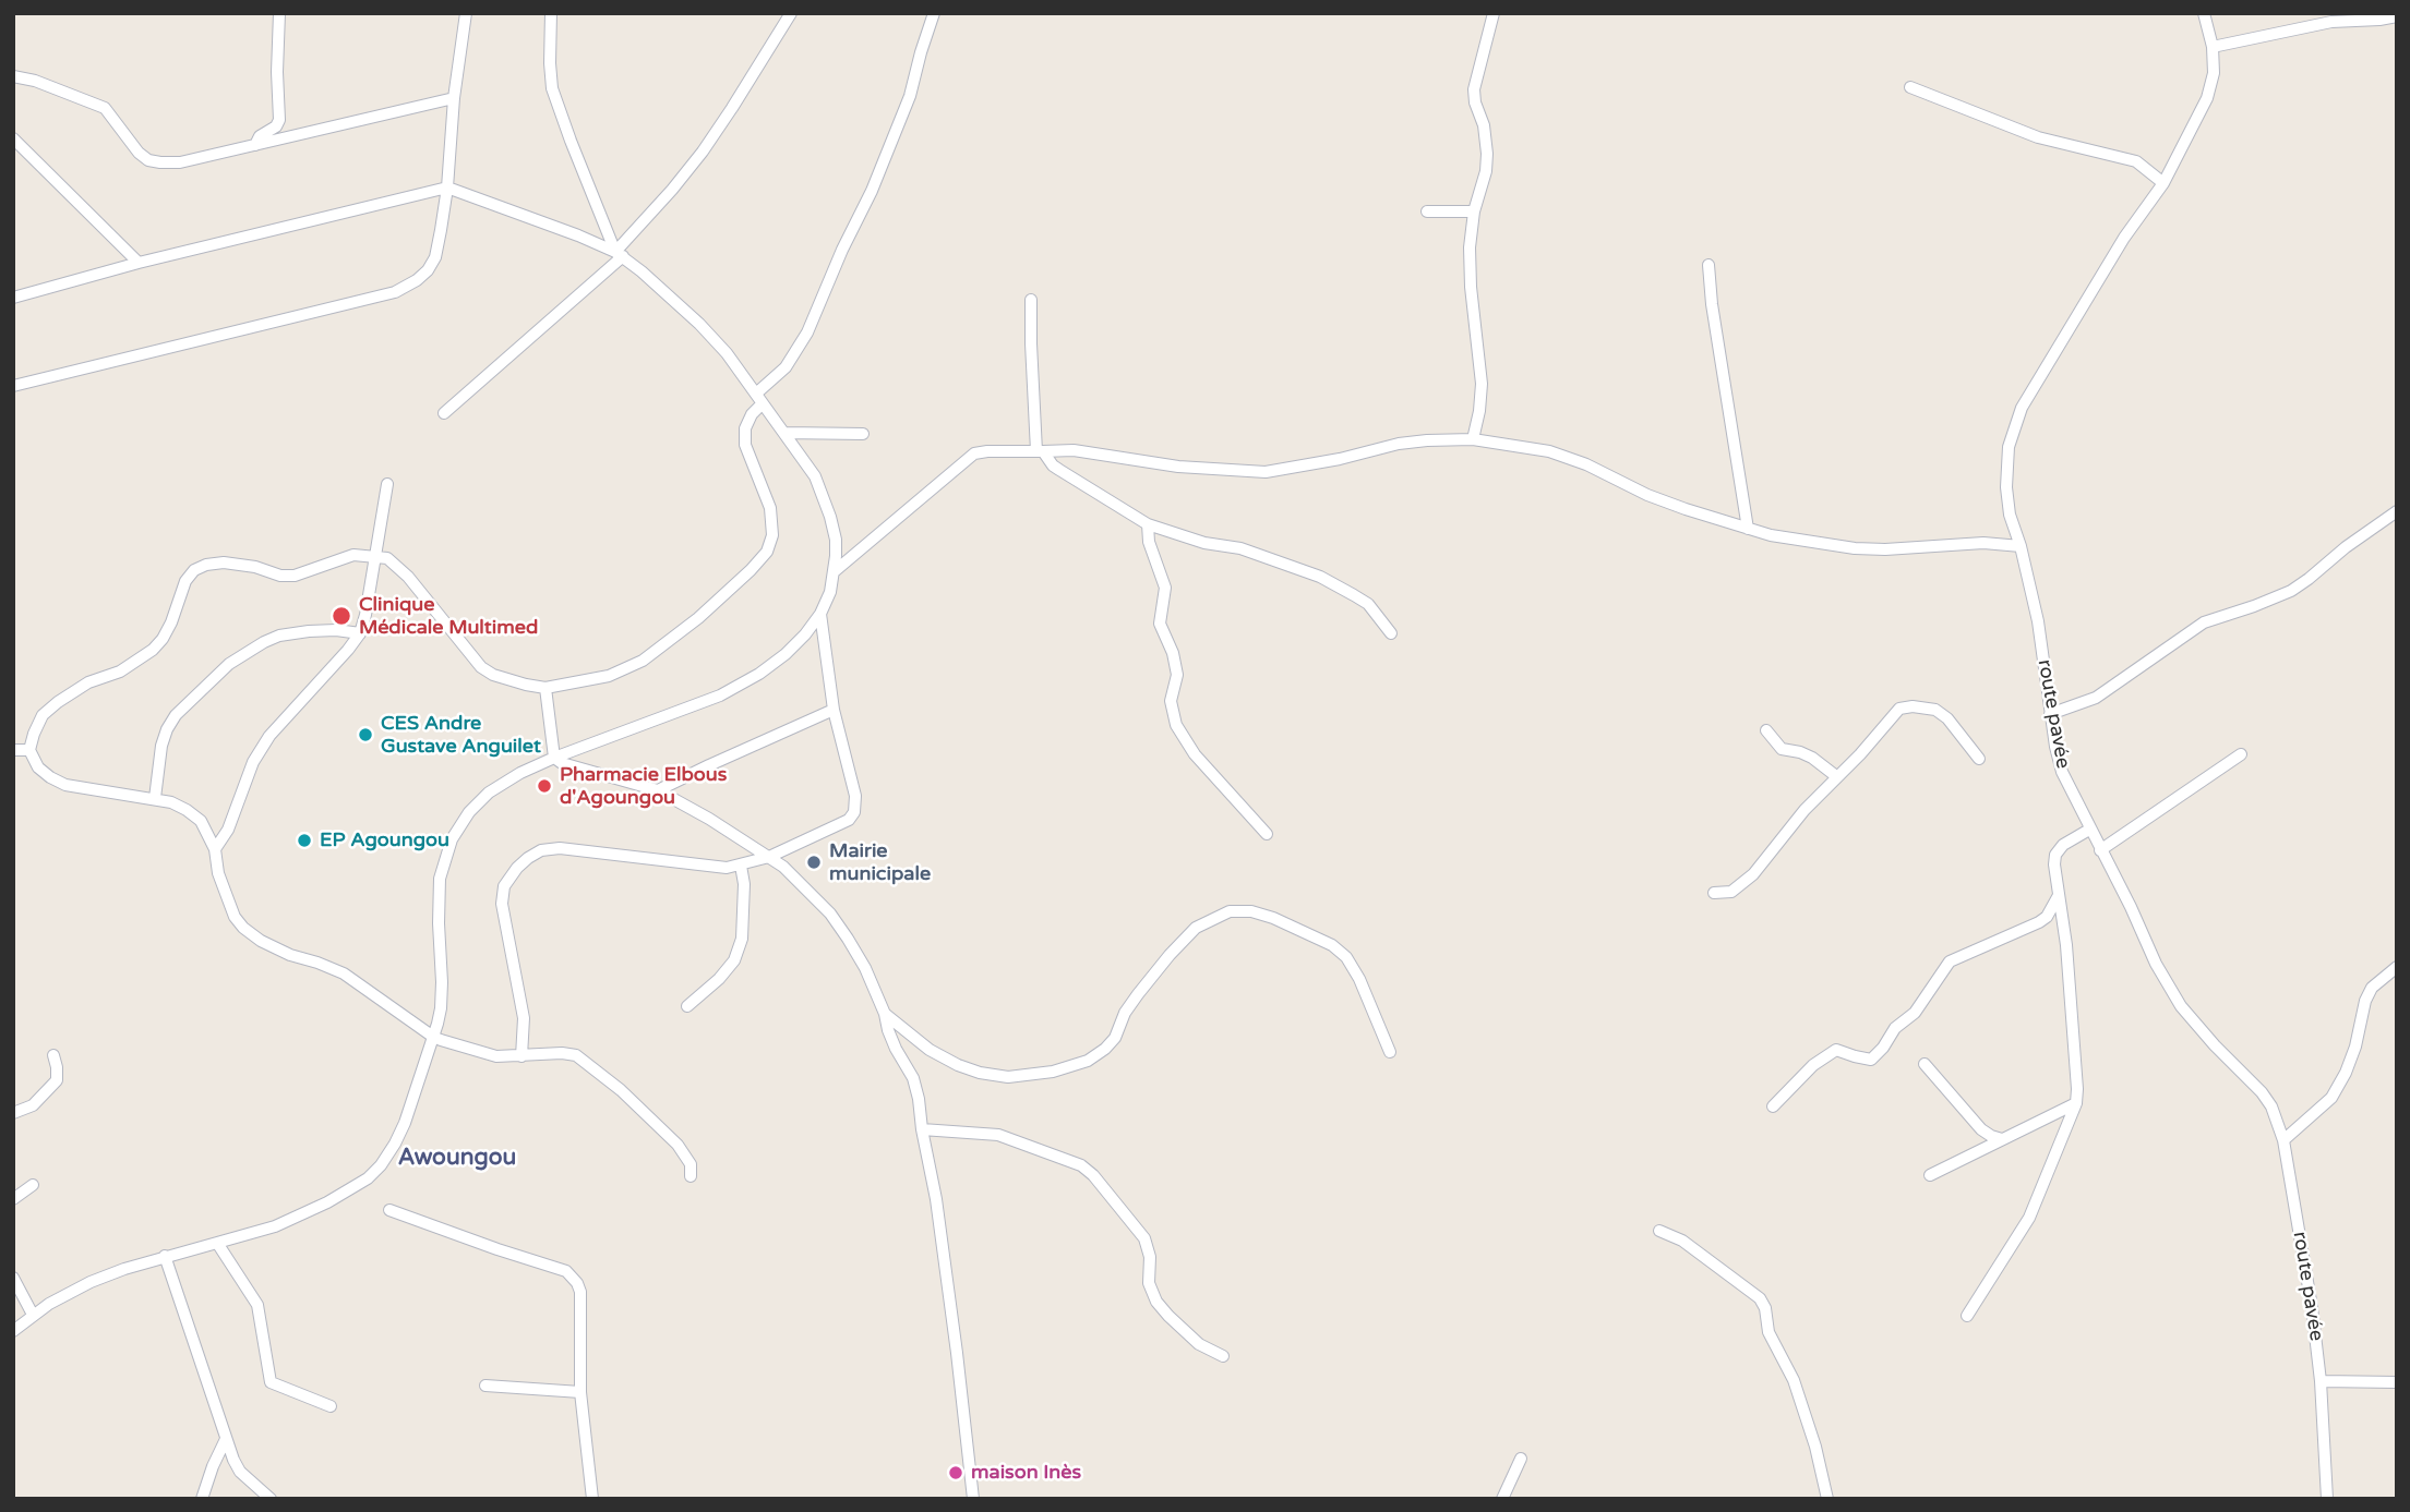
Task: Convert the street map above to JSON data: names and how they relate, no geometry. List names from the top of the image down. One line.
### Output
{"streets":{"street":["route pavée"]},"districts":["Awoungou"],"places":["Clinique Médicale Multimed","CES Andre Gustave Anguilet","Pharmacie Elbous d'Agoungou","EP Agoungou","Mairie municipale","maison Inès"]}
